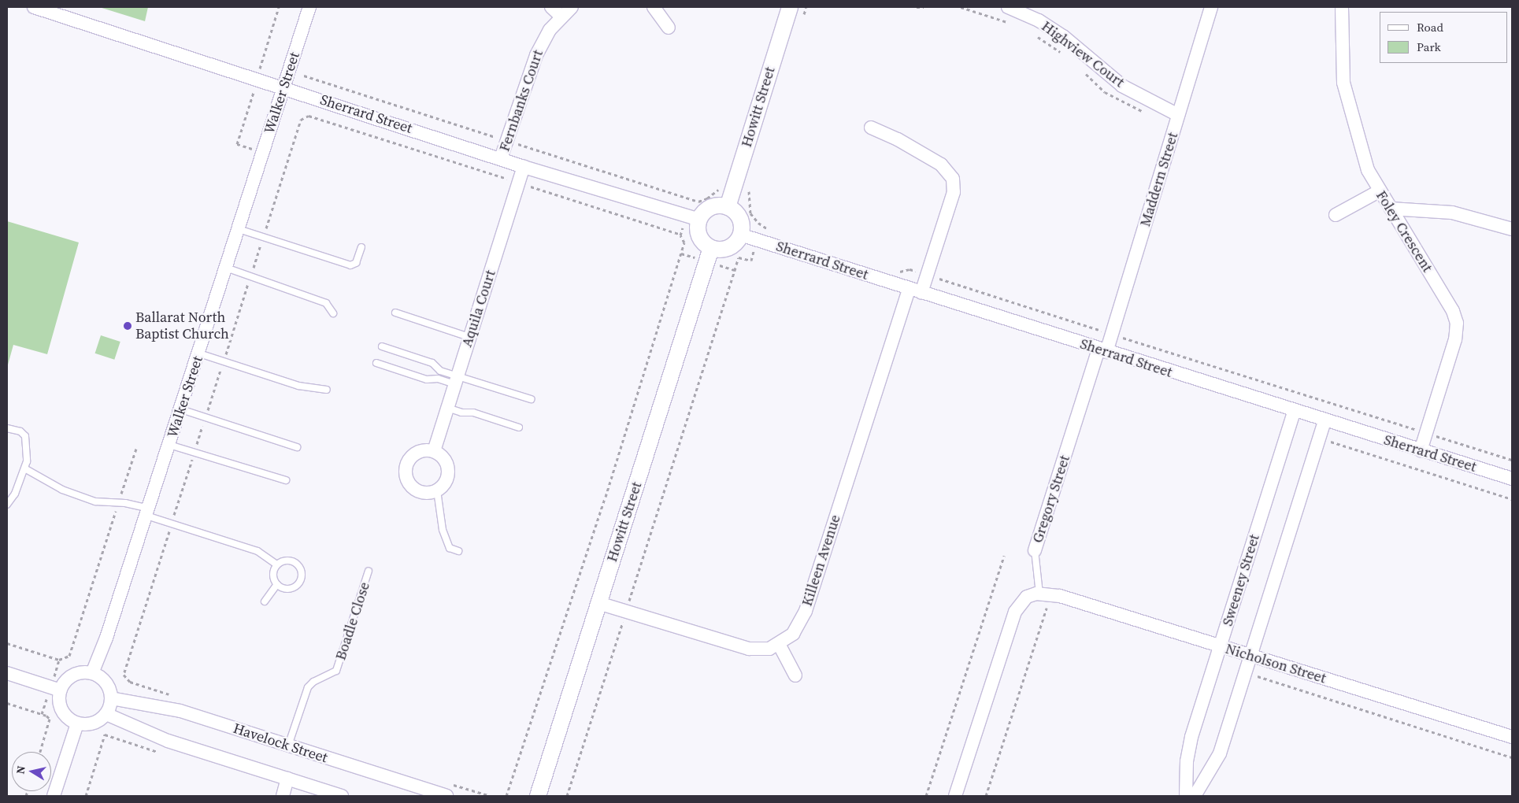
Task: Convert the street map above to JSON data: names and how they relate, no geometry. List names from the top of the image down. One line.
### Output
{"streets":{"street":["Highview Court","Walker Street","Fernbanks Court","Howitt Street","Sherrard Street","Maddern Street","Foley Crescent","Aquila Court","Gregory Street","Killeen Avenue","Sweeney Street","Nicholson Street","Havelock Street"],"lane":["Boadle Close"]},"crossings":[["Highview Court","Maddern Street"],["Walker Street","Sherrard Street"],["Walker Street","Havelock Street"],["Fernbanks Court","Sherrard Street"],["Howitt Street","Sherrard Street"],["Howitt Street","Killeen Avenue"],["Sherrard Street","Maddern Street"],["Sherrard Street","Foley Crescent"],["Sherrard Street","Aquila Court"],["Sherrard Street","Gregory Street"],["Sherrard Street","Killeen Avenue"],["Sherrard Street","Sweeney Street"],["Maddern Street","Gregory Street"],["Gregory Street","Nicholson Street"],["Sweeney Street","Nicholson Street"],["Boadle Close","Havelock Street"]],"places":["Ballarat North Baptist Church"],"legend":["Road","Park"],"north":"left"}
